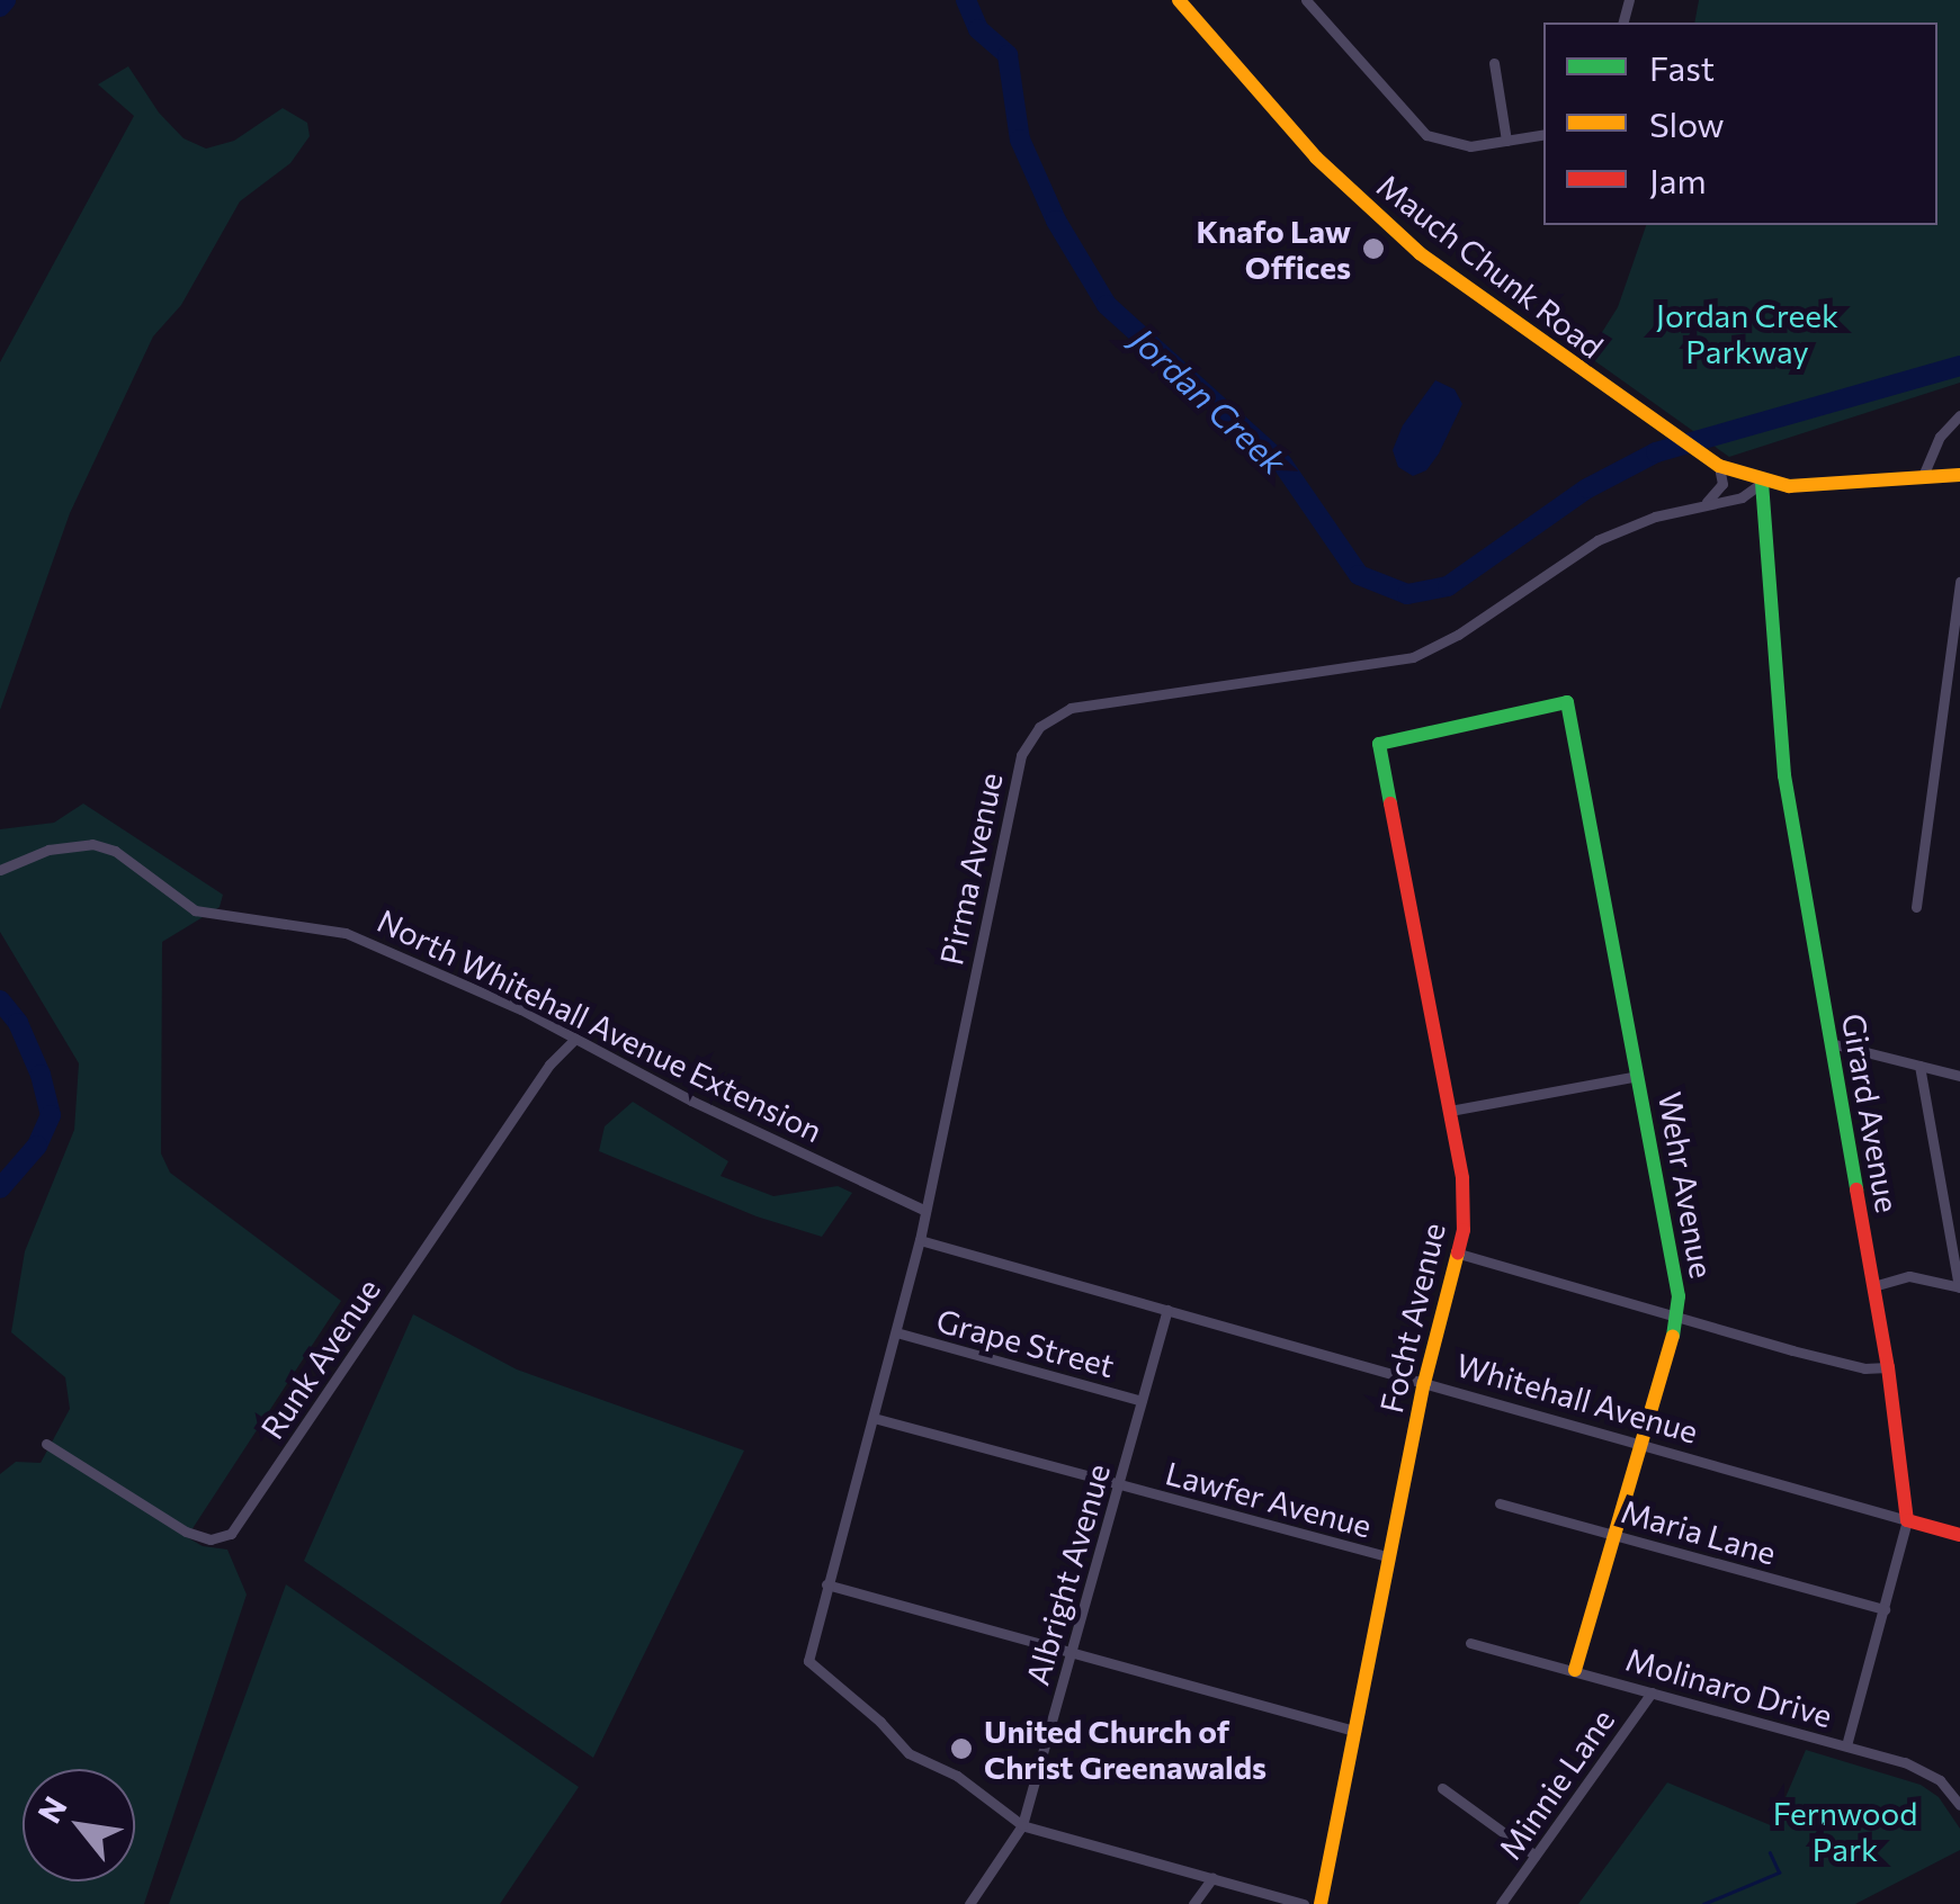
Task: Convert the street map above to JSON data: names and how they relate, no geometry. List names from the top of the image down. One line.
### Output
{"streets":{"street":["Mauch Chunk Road","Pirma Avenue","North Whitehall Avenue Extension","Girard Avenue","Wehr Avenue","Focht Avenue","Grape Street","Runk Avenue","Whitehall Avenue","Lawfer Avenue","Maria Lane","Albright Avenue","Molinaro Drive","Minnie Lane"]},"crossings":[["Mauch Chunk Road","Pirma Avenue"],["Mauch Chunk Road","Girard Avenue"],["Pirma Avenue","North Whitehall Avenue Extension"],["Pirma Avenue","Girard Avenue"],["Pirma Avenue","Grape Street"],["Pirma Avenue","Whitehall Avenue"],["Pirma Avenue","Lawfer Avenue"],["Pirma Avenue","Albright Avenue"],["North Whitehall Avenue Extension","Runk Avenue"],["Girard Avenue","Whitehall Avenue"],["Girard Avenue","Maria Lane"],["Girard Avenue","Molinaro Drive"],["Wehr Avenue","Focht Avenue"],["Wehr Avenue","Whitehall Avenue"],["Wehr Avenue","Maria Lane"],["Wehr Avenue","Molinaro Drive"],["Focht Avenue","Whitehall Avenue"],["Focht Avenue","Lawfer Avenue"],["Grape Street","Albright Avenue"],["Whitehall Avenue","Albright Avenue"],["Lawfer Avenue","Albright Avenue"],["Molinaro Drive","Minnie Lane"]],"water":["Jordan Creek"],"parks":["Jordan Creek Parkway","Fernwood Park"],"places":["Knafo Law Offices","United Church of Christ Greenawalds"],"legend":["Fast","Slow","Jam"],"north":"top left"}
